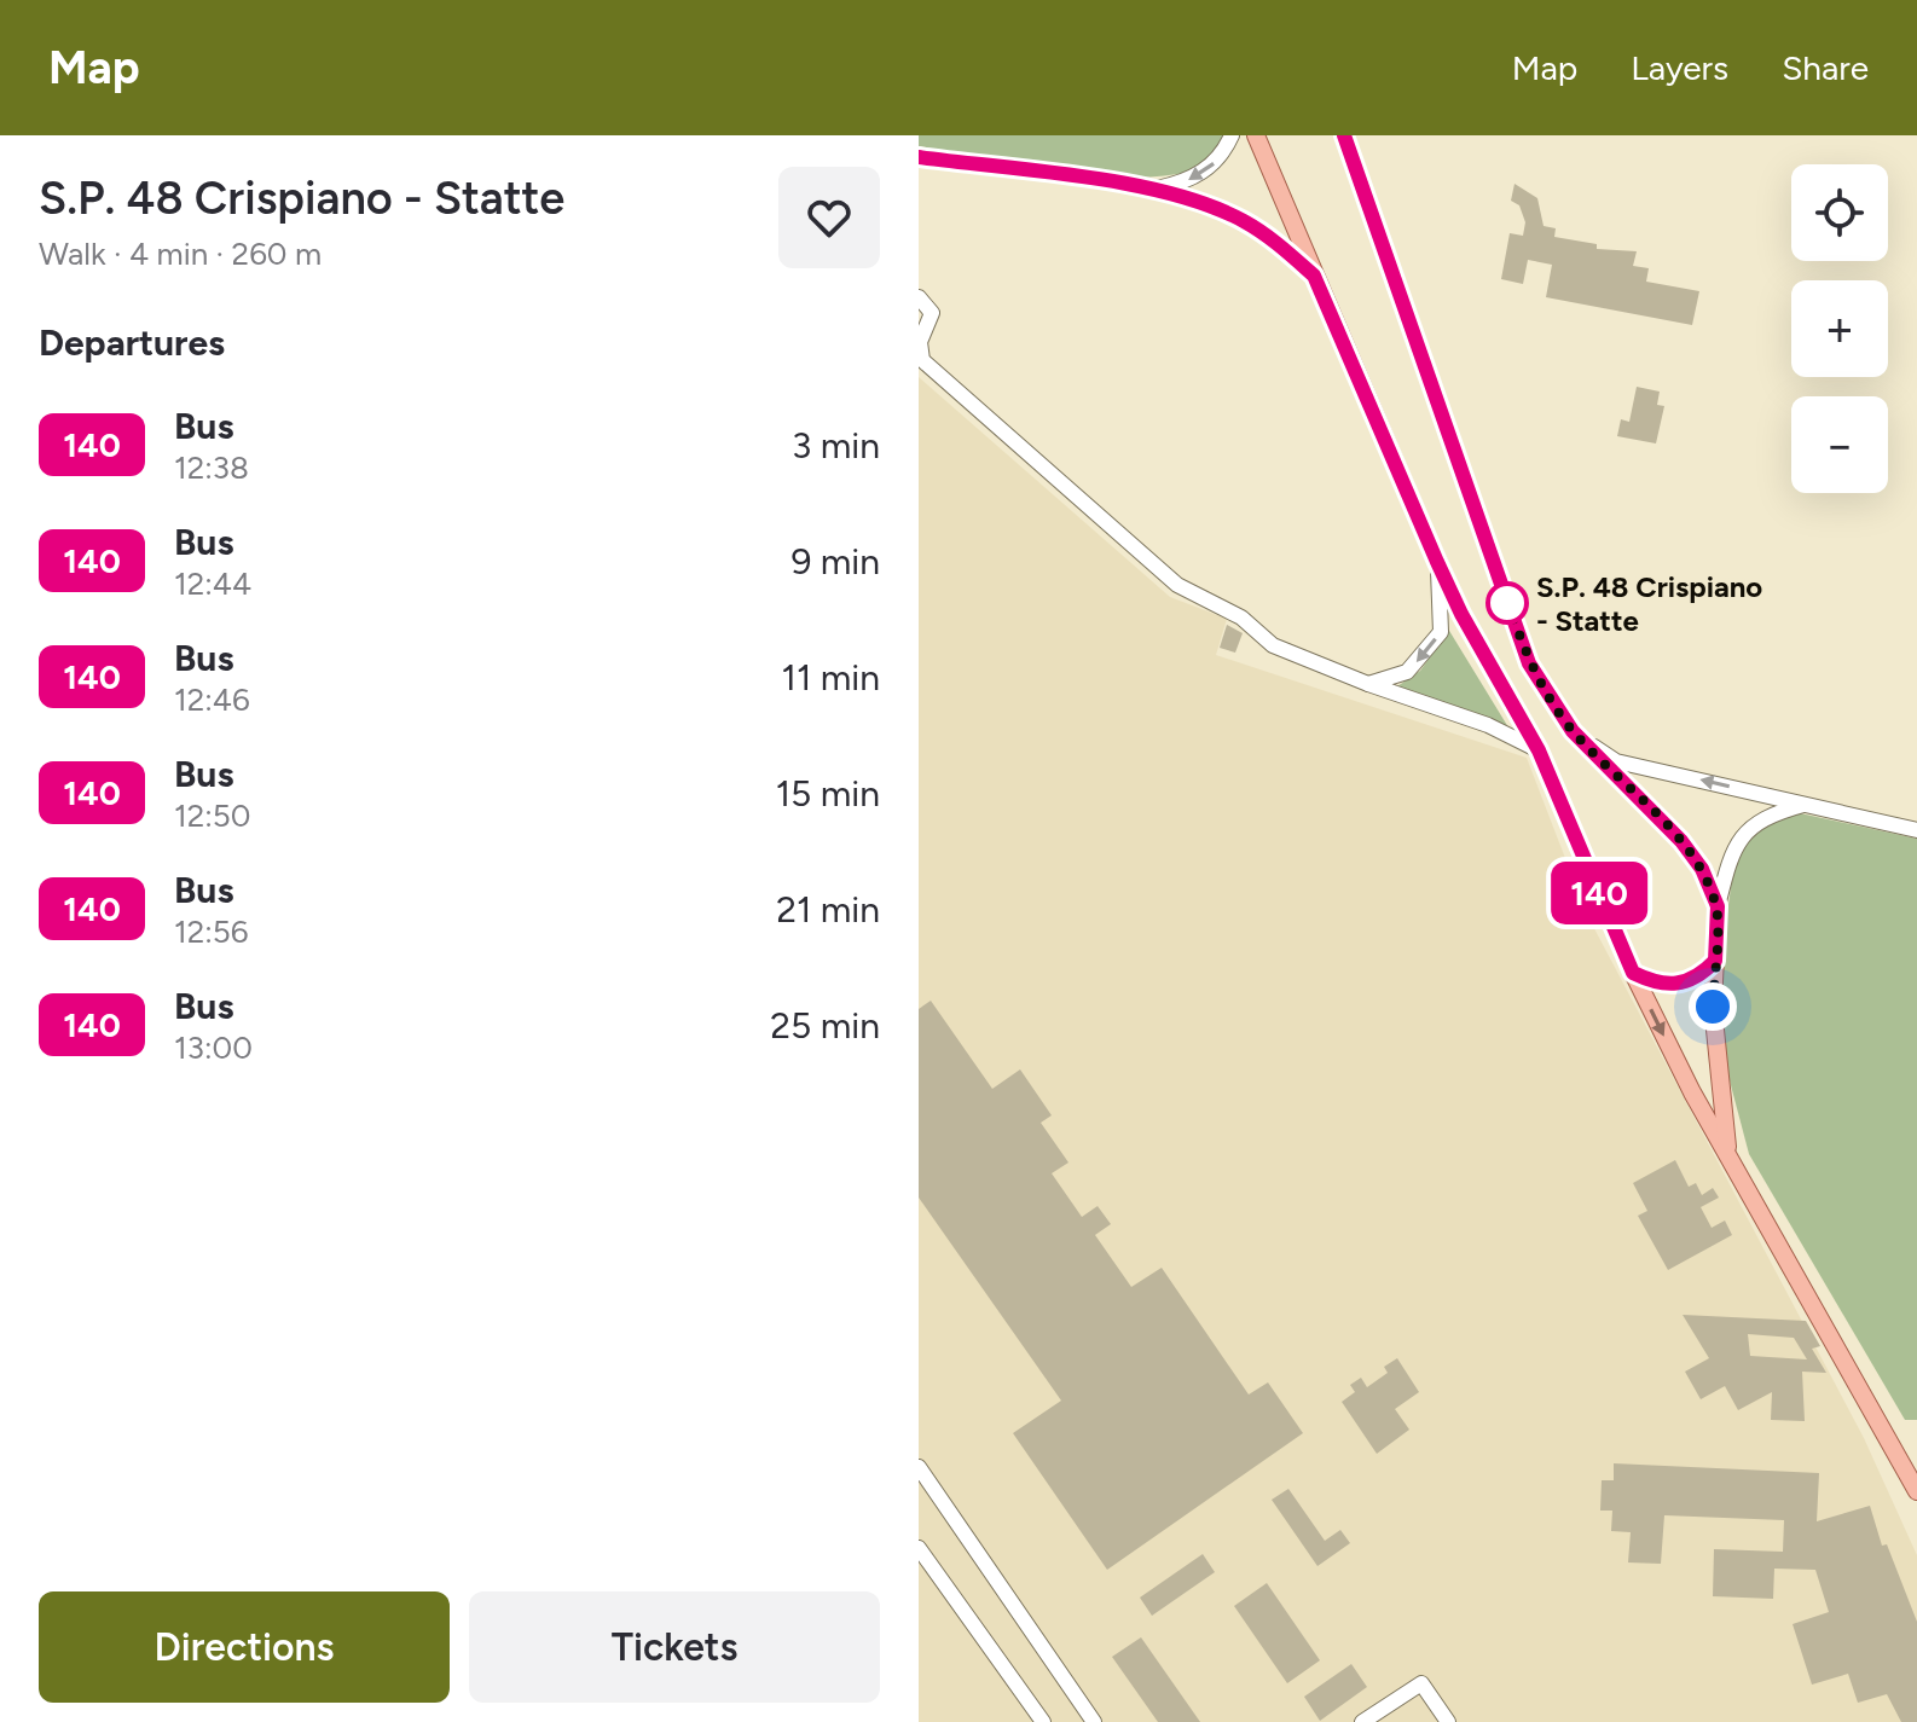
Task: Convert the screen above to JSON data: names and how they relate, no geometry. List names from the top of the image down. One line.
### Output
{"places":["S.P. 48 Crispiano - Statte"],"lines":["bus line 140"],"page":{"header":"Map","nav":["Map","Layers","Share"],"heading":[["S.P. 48 Crispiano - Statte","Walk · 4 min · 260 m"],"Departures"],"on_map":"140","map_buttons":["+","−"],"list":[{"mark":"140","name":"Bus","note":"12:38","value":"3 min"},{"mark":"140","name":"Bus","note":"12:44","value":"9 min"},{"mark":"140","name":"Bus","note":"12:46","value":"11 min"},{"mark":"140","name":"Bus","note":"12:50","value":"15 min"},{"mark":"140","name":"Bus","note":"12:56","value":"21 min"},{"mark":"140","name":"Bus","note":"13:00","value":"25 min"}],"buttons":["Directions","Tickets"]}}
